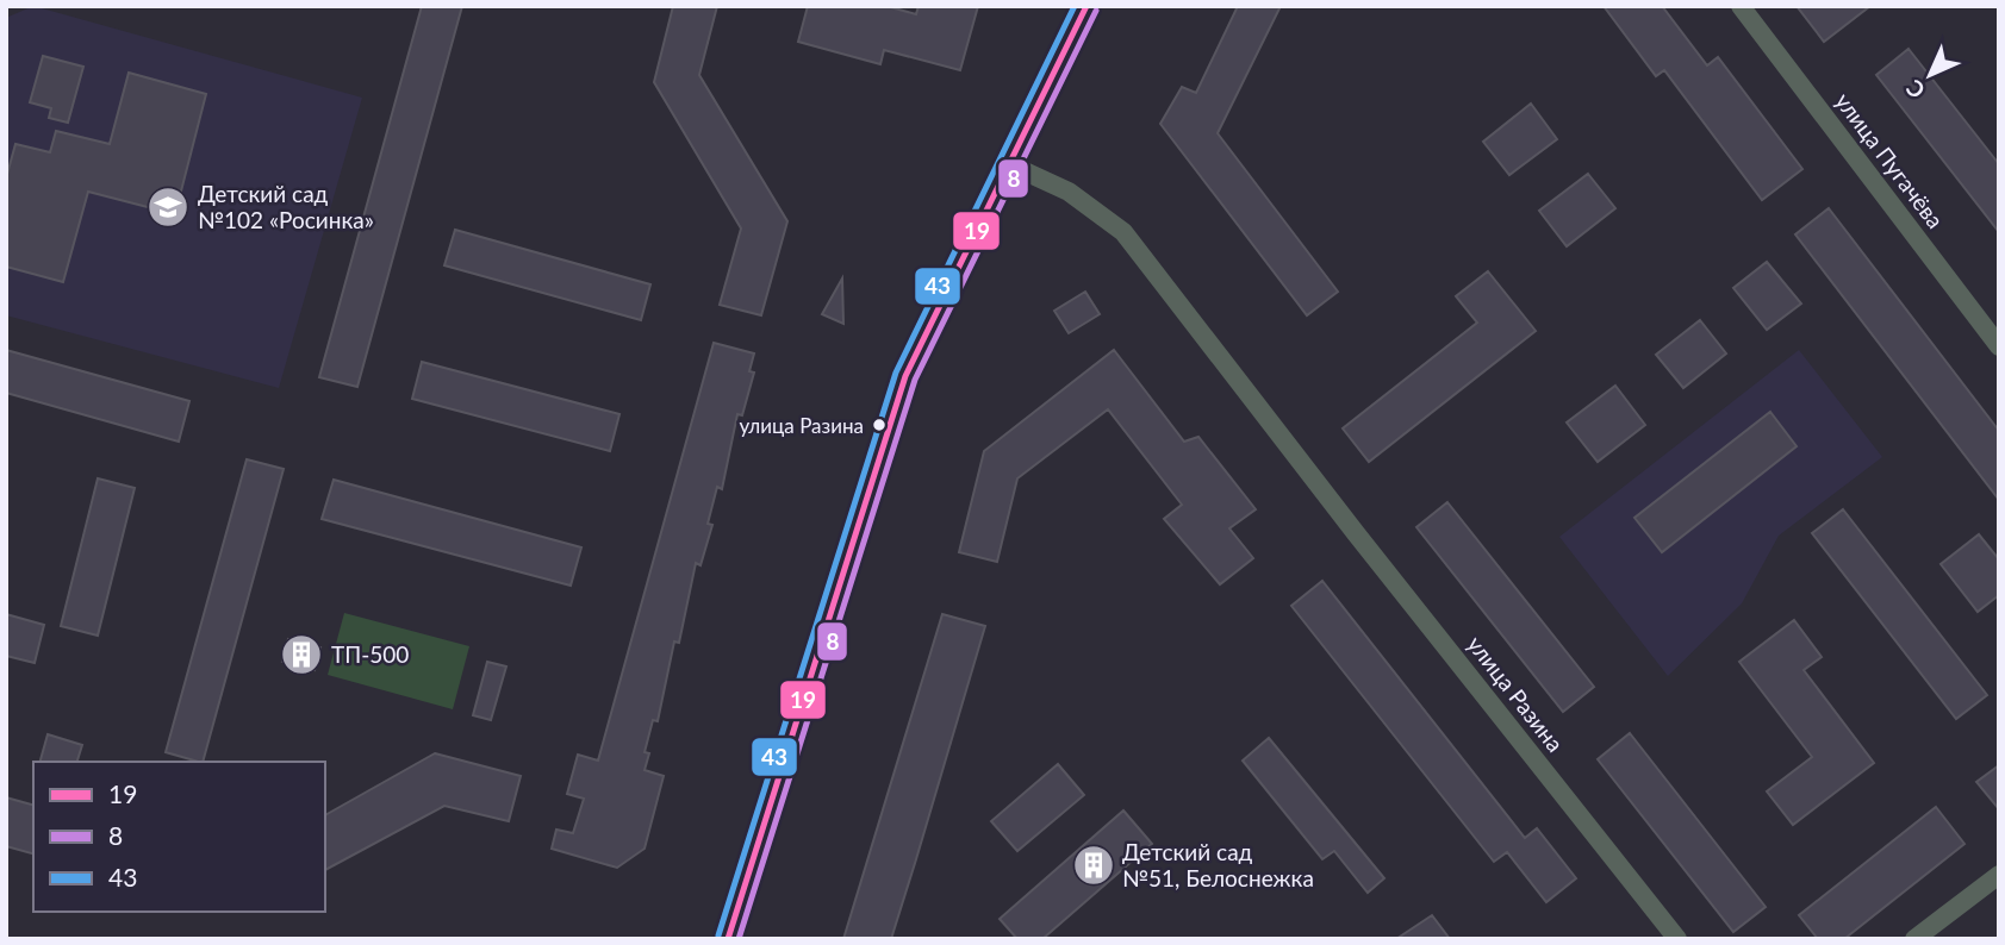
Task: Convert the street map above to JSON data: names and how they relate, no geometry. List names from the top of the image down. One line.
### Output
{"streets":{"street":["улица Пугачёва","улица Разина"]},"places":{"school or university":["Детский сад №102 «Росинка»"],"other":["улица Разина"],"building":["ТП-500","Детский сад №51, Белоснежка"]},"lines":["transit line 19","transit line 43","transit line 8"],"legend":["19","8","43"],"north":"bottom left"}
